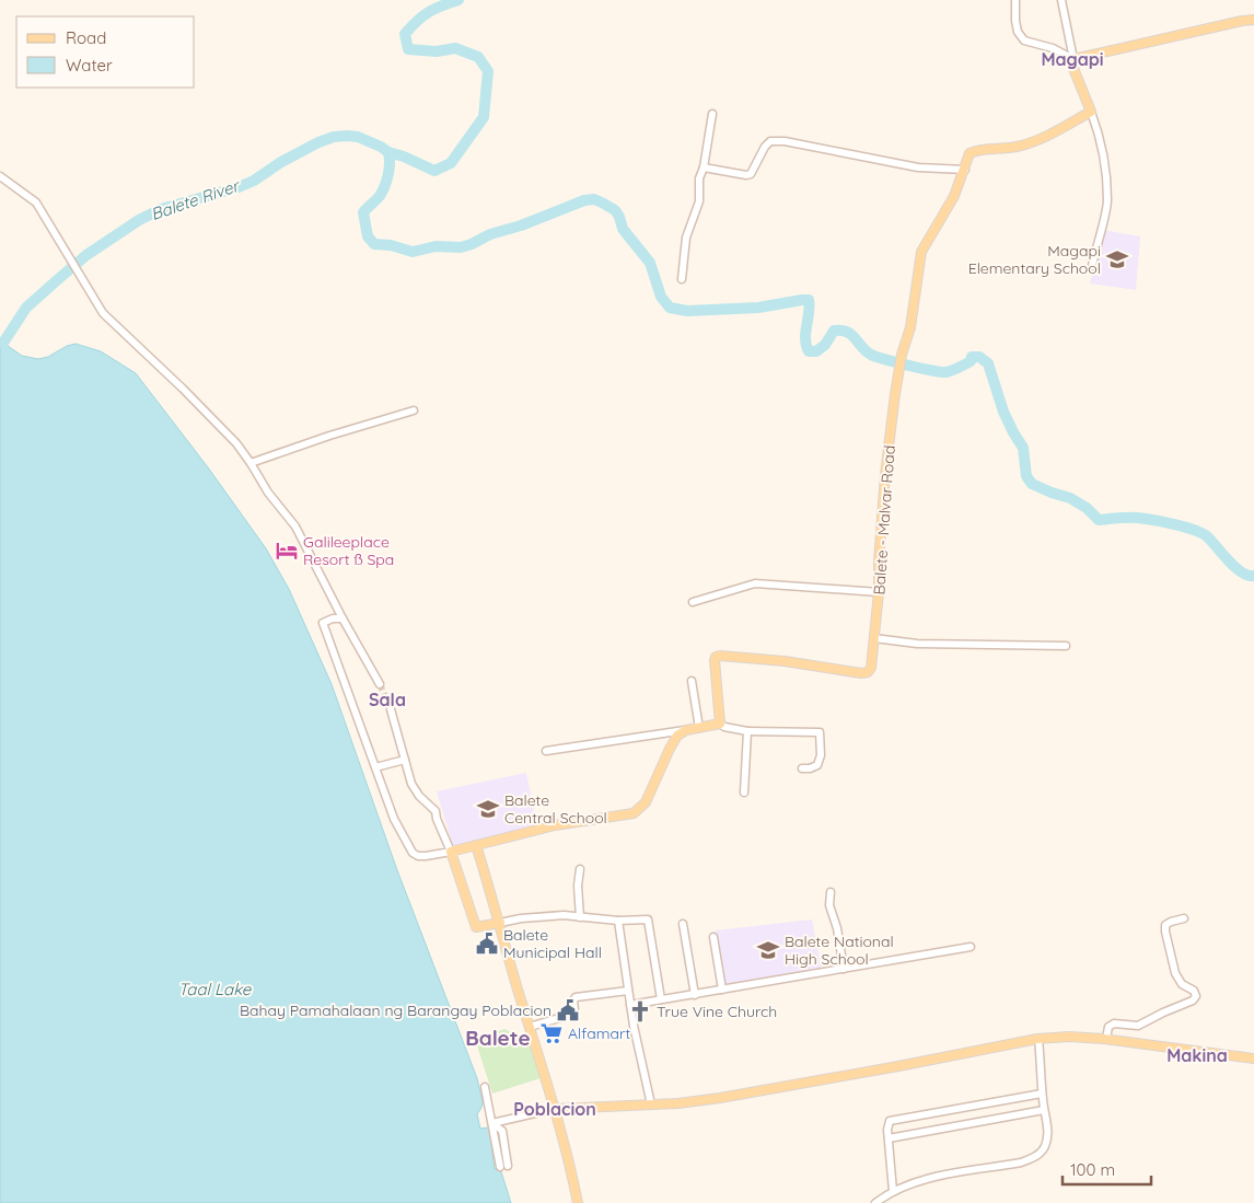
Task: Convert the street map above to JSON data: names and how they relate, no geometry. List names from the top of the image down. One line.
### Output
{"streets":{"main road":["Balete - Malvar Road"]},"districts":["Magapi","Sala","Balete","Makina","Poblacion"],"water":["Balete River","Taal Lake"],"places":{"school or university":["Magapi Elementary School","Balete Central School","Balete National High School"],"hotel":["Galileeplace Resort ß Spa"],"public building":["Balete Municipal Hall","Bahay Pamahalaan ng Barangay Poblacion"],"church":["True Vine Church"],"supermarket":["Alfamart"]},"legend":["Road","Water"],"scale_bar":"100 m"}
